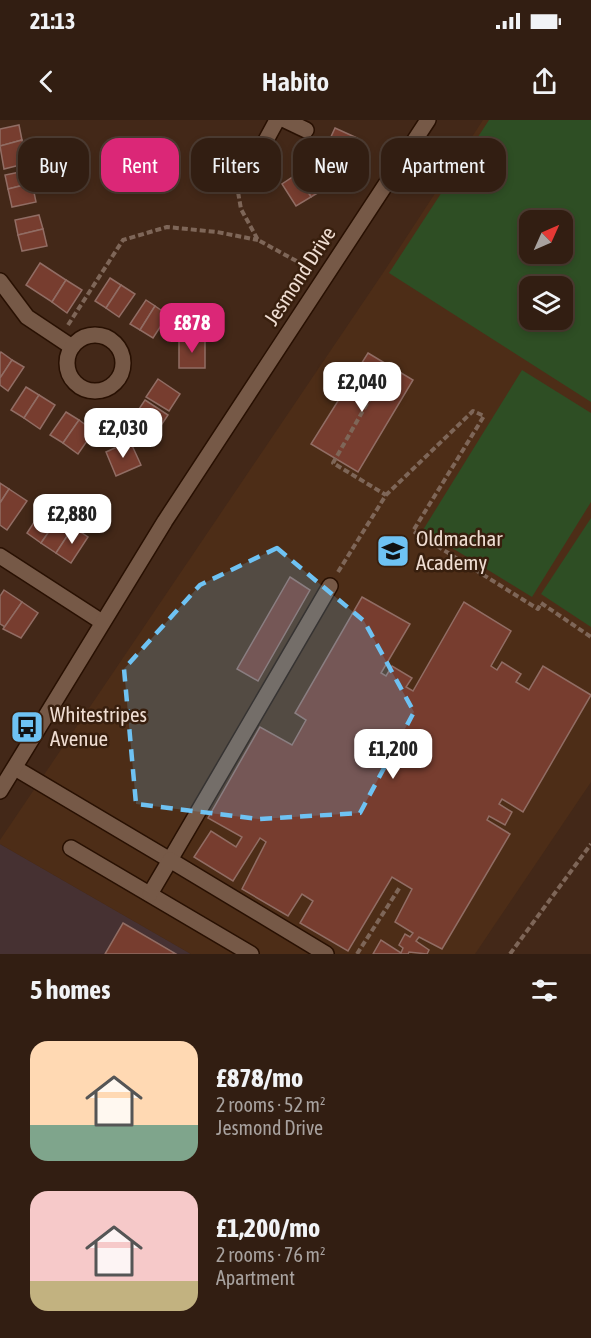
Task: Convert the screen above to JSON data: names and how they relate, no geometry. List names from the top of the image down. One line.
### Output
{"streets":{"street":["Jesmond Drive"]},"places":{"school or university":["Oldmachar Academy"],"bus stop":["Whitestripes Avenue"]},"north":"top right","page":{"status":"21:13","header":"Habito","chip":["Buy","Rent","Filters","New","Apartment"],"price":["£878","£2,040","£2,030","£2,880","£1,200"],"heading":"5 homes","list":[{"name":"£878/mo","note":"2 rooms · 52 m² · Jesmond Drive"},{"name":"£1,200/mo","note":"2 rooms · 76 m² · Apartment"}]}}
